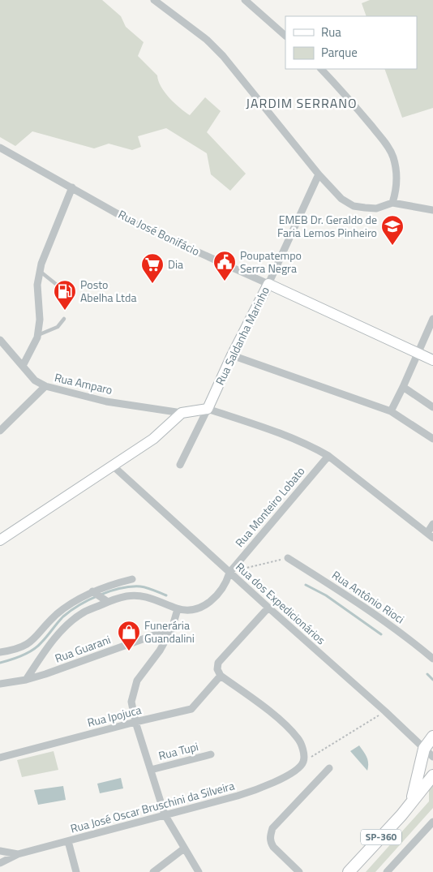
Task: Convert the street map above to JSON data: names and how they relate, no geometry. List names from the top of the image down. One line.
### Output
{"streets":{"main road":["Rua José Bonifácio","Rua Saldanha Marinho","SP-360"],"street":["Rua Amparo","Rua Monteiro Lobato","Rua Antônio Rioci","Rua dos Expedicionários","Rua Guarani","Rua Ipojuca","Rua Tupi","Rua José Oscar Bruschini da Silveira"]},"crossings":[["Rua José Bonifácio","Rua Saldanha Marinho"],["Rua Monteiro Lobato","Rua dos Expedicionários"],["Rua dos Expedicionários","SP-360"]],"districts":["JARDIM SERRANO"],"places":{"school or university":["EMEB Dr. Geraldo de Faria Lemos Pinheiro"],"public building":["Poupatempo Serra Negra"],"supermarket":["Dia"],"fuel station":["Posto Abelha Ltda"],"shop":["Funerária Guandalini"]},"legend":["Rua","Parque"]}
